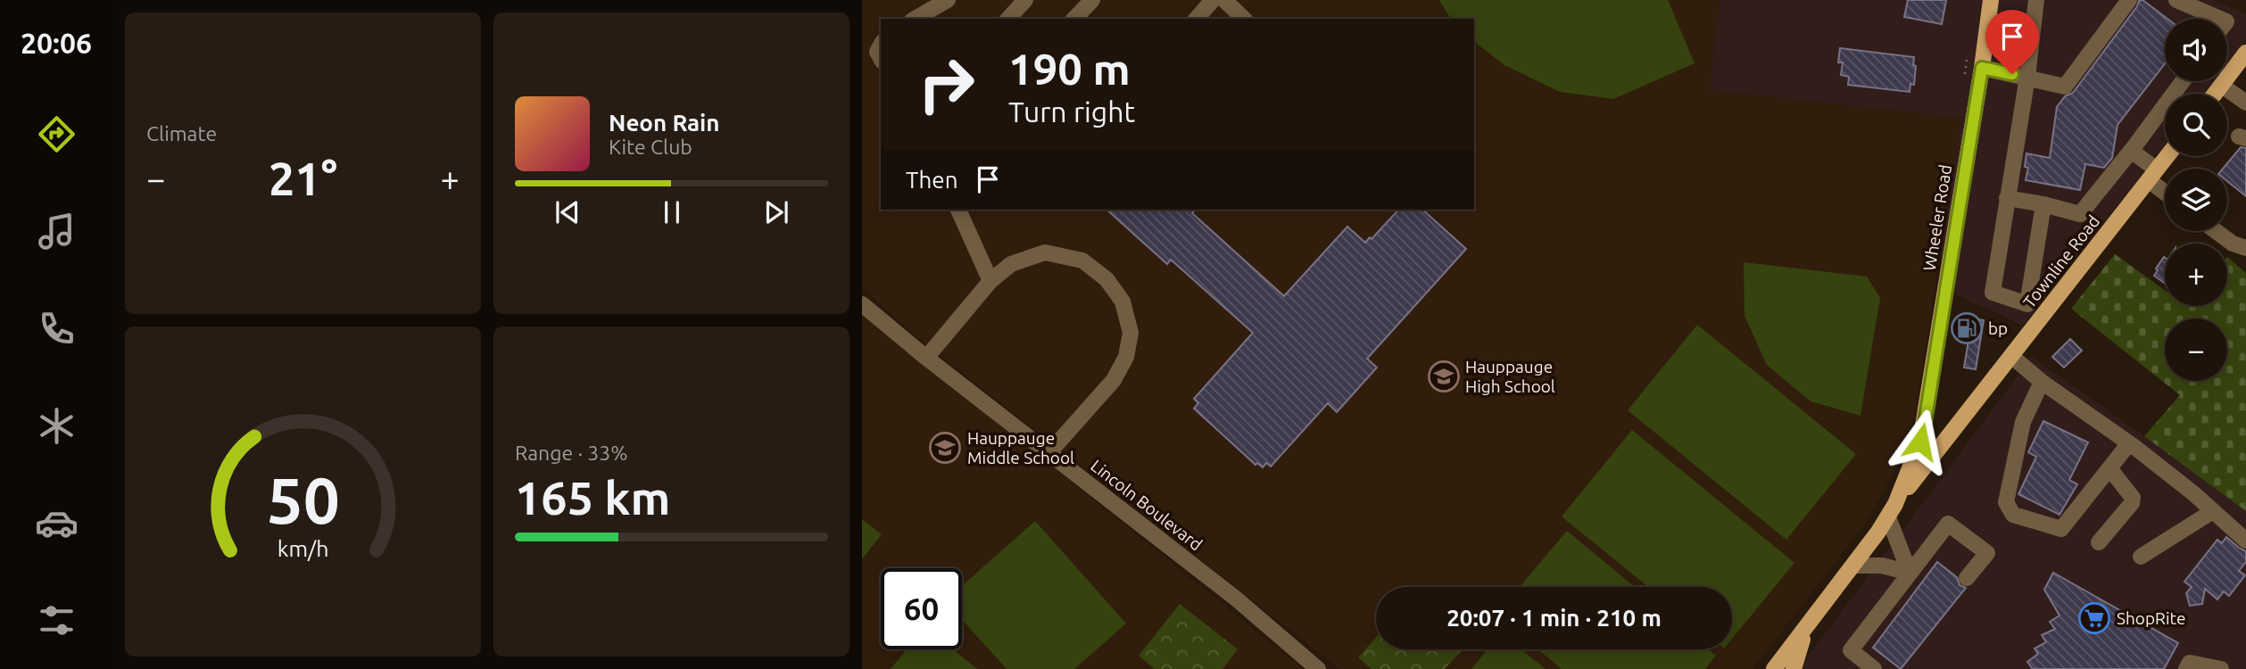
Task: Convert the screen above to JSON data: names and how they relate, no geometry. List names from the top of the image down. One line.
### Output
{"streets":{"main road":["Wheeler Road","Townline Road"],"street":["Lincoln Boulevard"]},"crossings":[["Wheeler Road","Townline Road"]],"places":{"fuel station":["bp"],"school or university":["Hauppauge High School","Hauppauge Middle School"],"supermarket":["ShopRite"]},"page":{"tabs":"20:06","tile":["Climate",["Range · 33%","165 km"]],"map_buttons":["+","−"],"turn":["190 m","Turn right"],"song":["Neon Rain","Kite Club"],"then":"Then","heat":["−","21°","+"],"limit":"60","trip":"20:07 · 1 min · 210 m","gauge":["50","km/h"]}}
